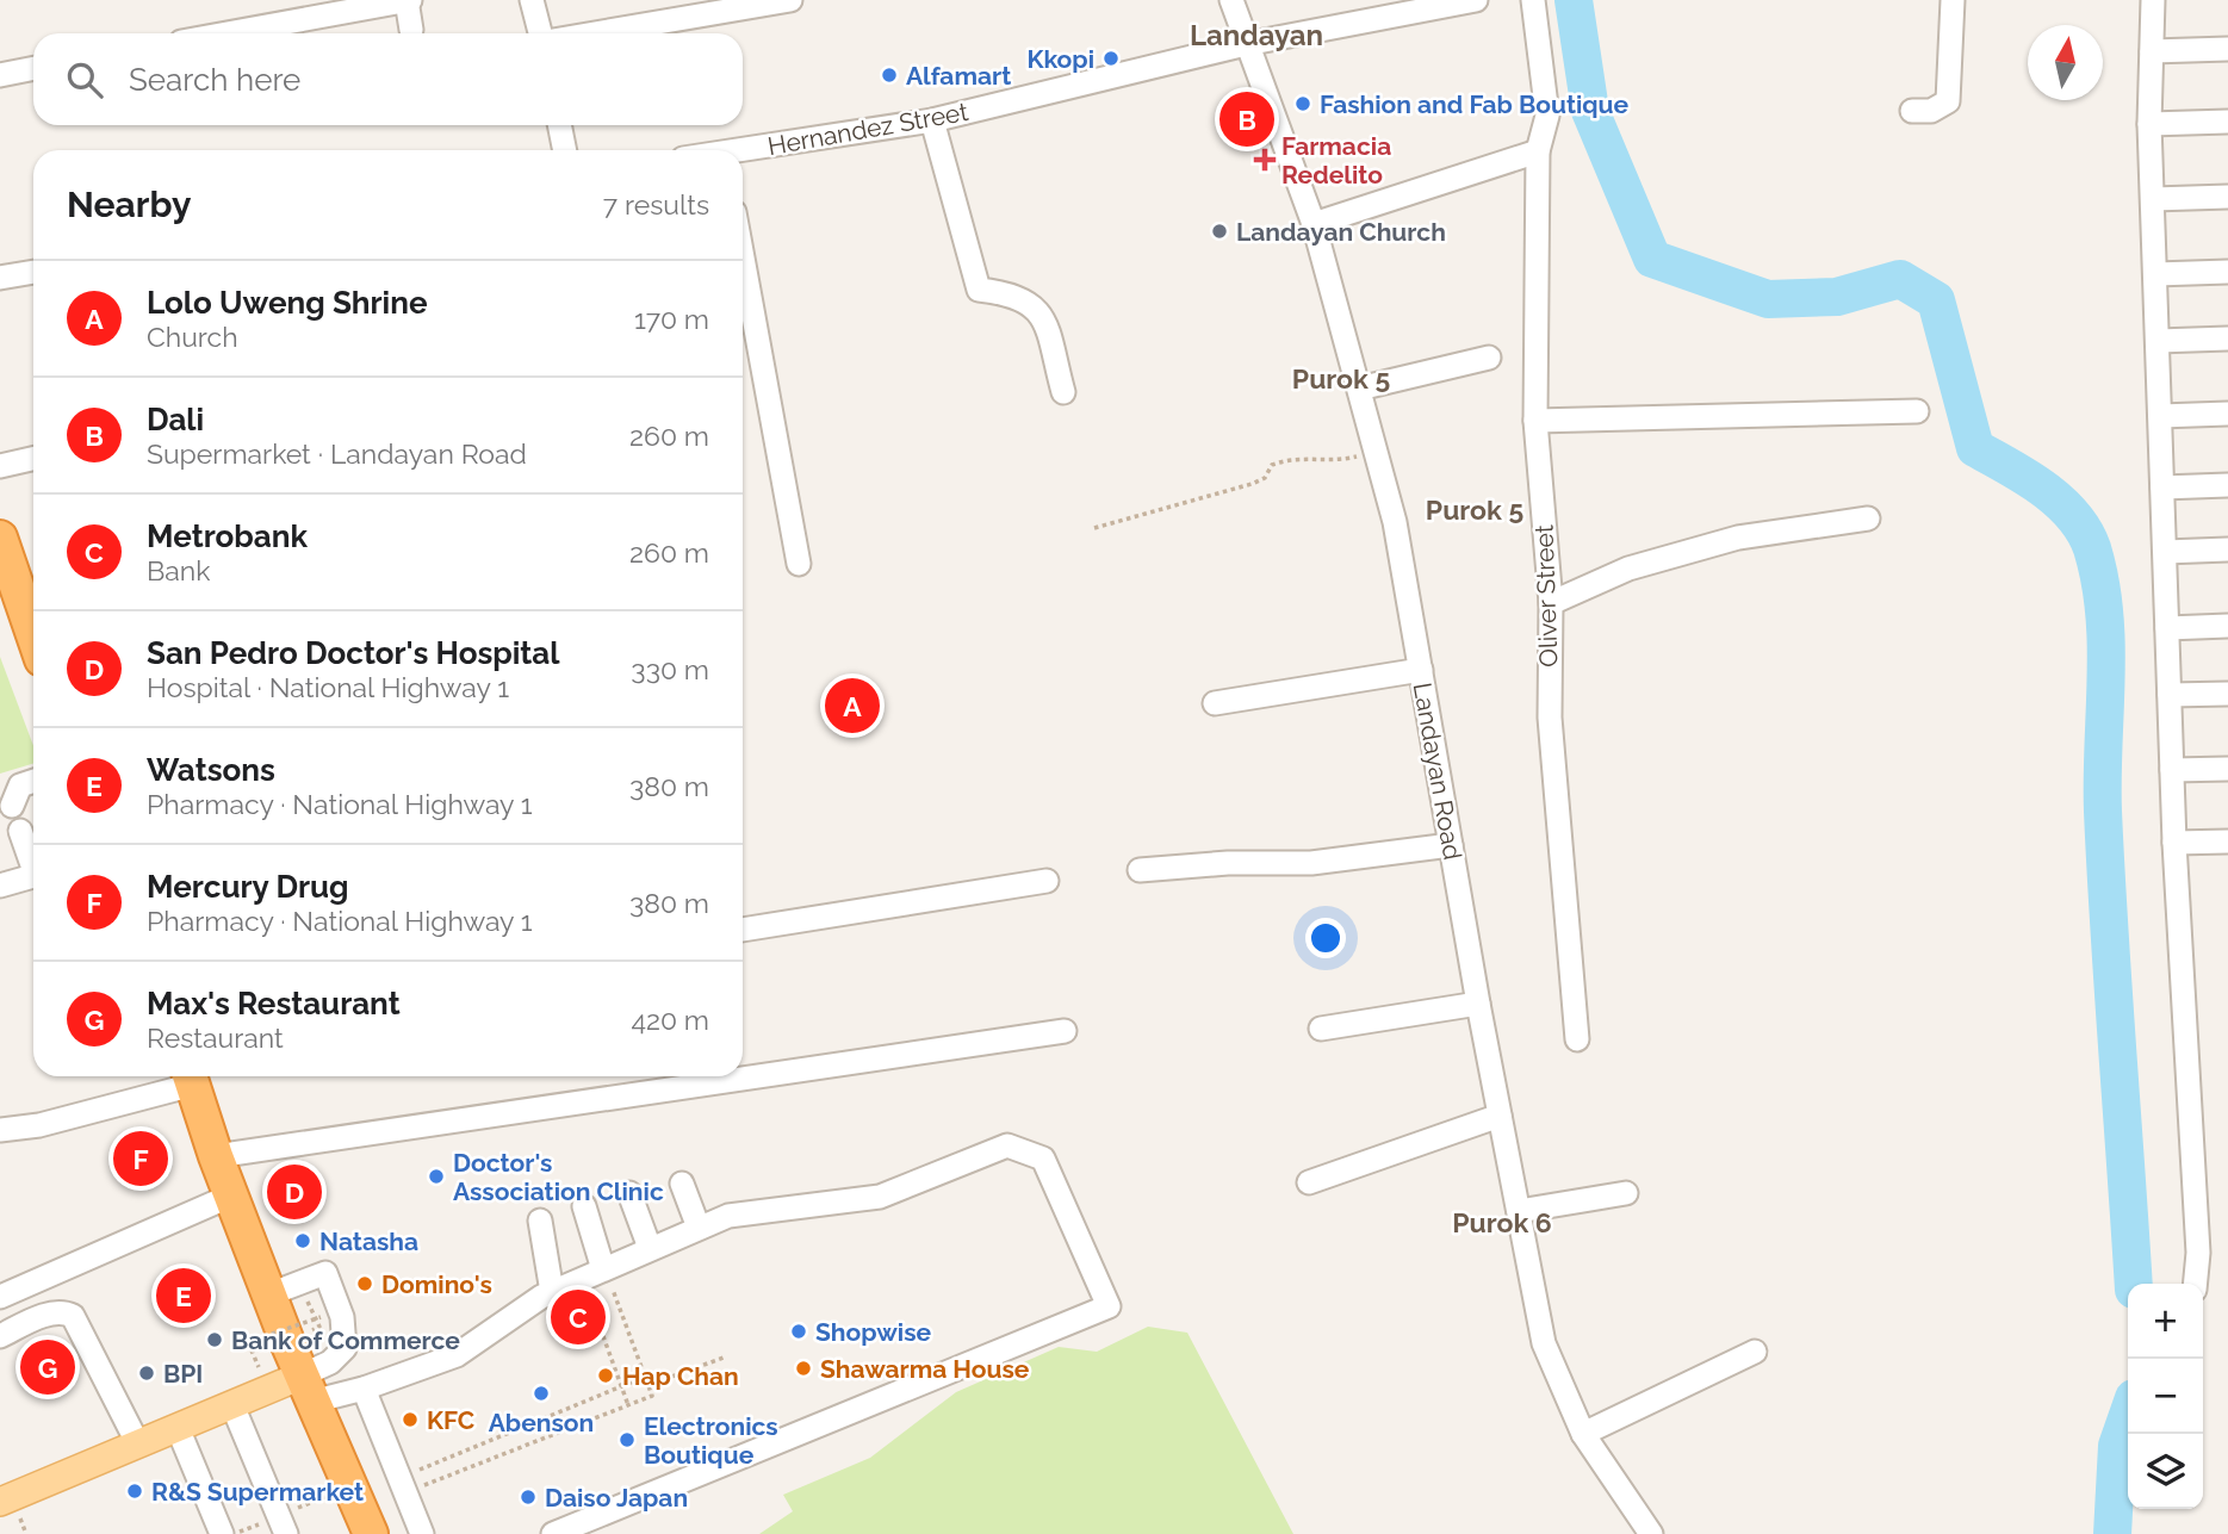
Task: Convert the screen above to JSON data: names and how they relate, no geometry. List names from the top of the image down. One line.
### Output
{"streets":{"street":["Hernandez Street","Oliver Street","Landayan Road"]},"crossings":[["Hernandez Street","Landayan Road"]],"districts":["Landayan","Purok 5","Purok 5","Purok 6"],"places":{"other":["Kkopi","Alfamart","Fashion and Fab Boutique","Landayan Church","Doctor's Association Clinic","Natasha","Domino's","Shopwise","Bank of Commerce","Shawarma House","BPI","Hap Chan","Abenson","KFC","Electronics Boutique","R&S Supermarket","Daiso Japan"],"health":["Farmacia Redelito"]},"north":"top","page":{"search":"Search here","pins":["B","A","F","D","E","C","G"],"heading":["Nearby","7 results"],"list":[{"mark":"A","name":"Lolo Uweng Shrine","note":"Church","value":"170 m"},{"mark":"B","name":"Dali","note":"Supermarket · Landayan Road","value":"260 m"},{"mark":"C","name":"Metrobank","note":"Bank","value":"260 m"},{"mark":"D","name":"San Pedro Doctor's Hospital","note":"Hospital · National Highway 1","value":"330 m"},{"mark":"E","name":"Watsons","note":"Pharmacy · National Highway 1","value":"380 m"},{"mark":"F","name":"Mercury Drug","note":"Pharmacy · National Highway 1","value":"380 m"},{"mark":"G","name":"Max's Restaurant","note":"Restaurant","value":"420 m"}],"map_buttons":["+","−"]}}
